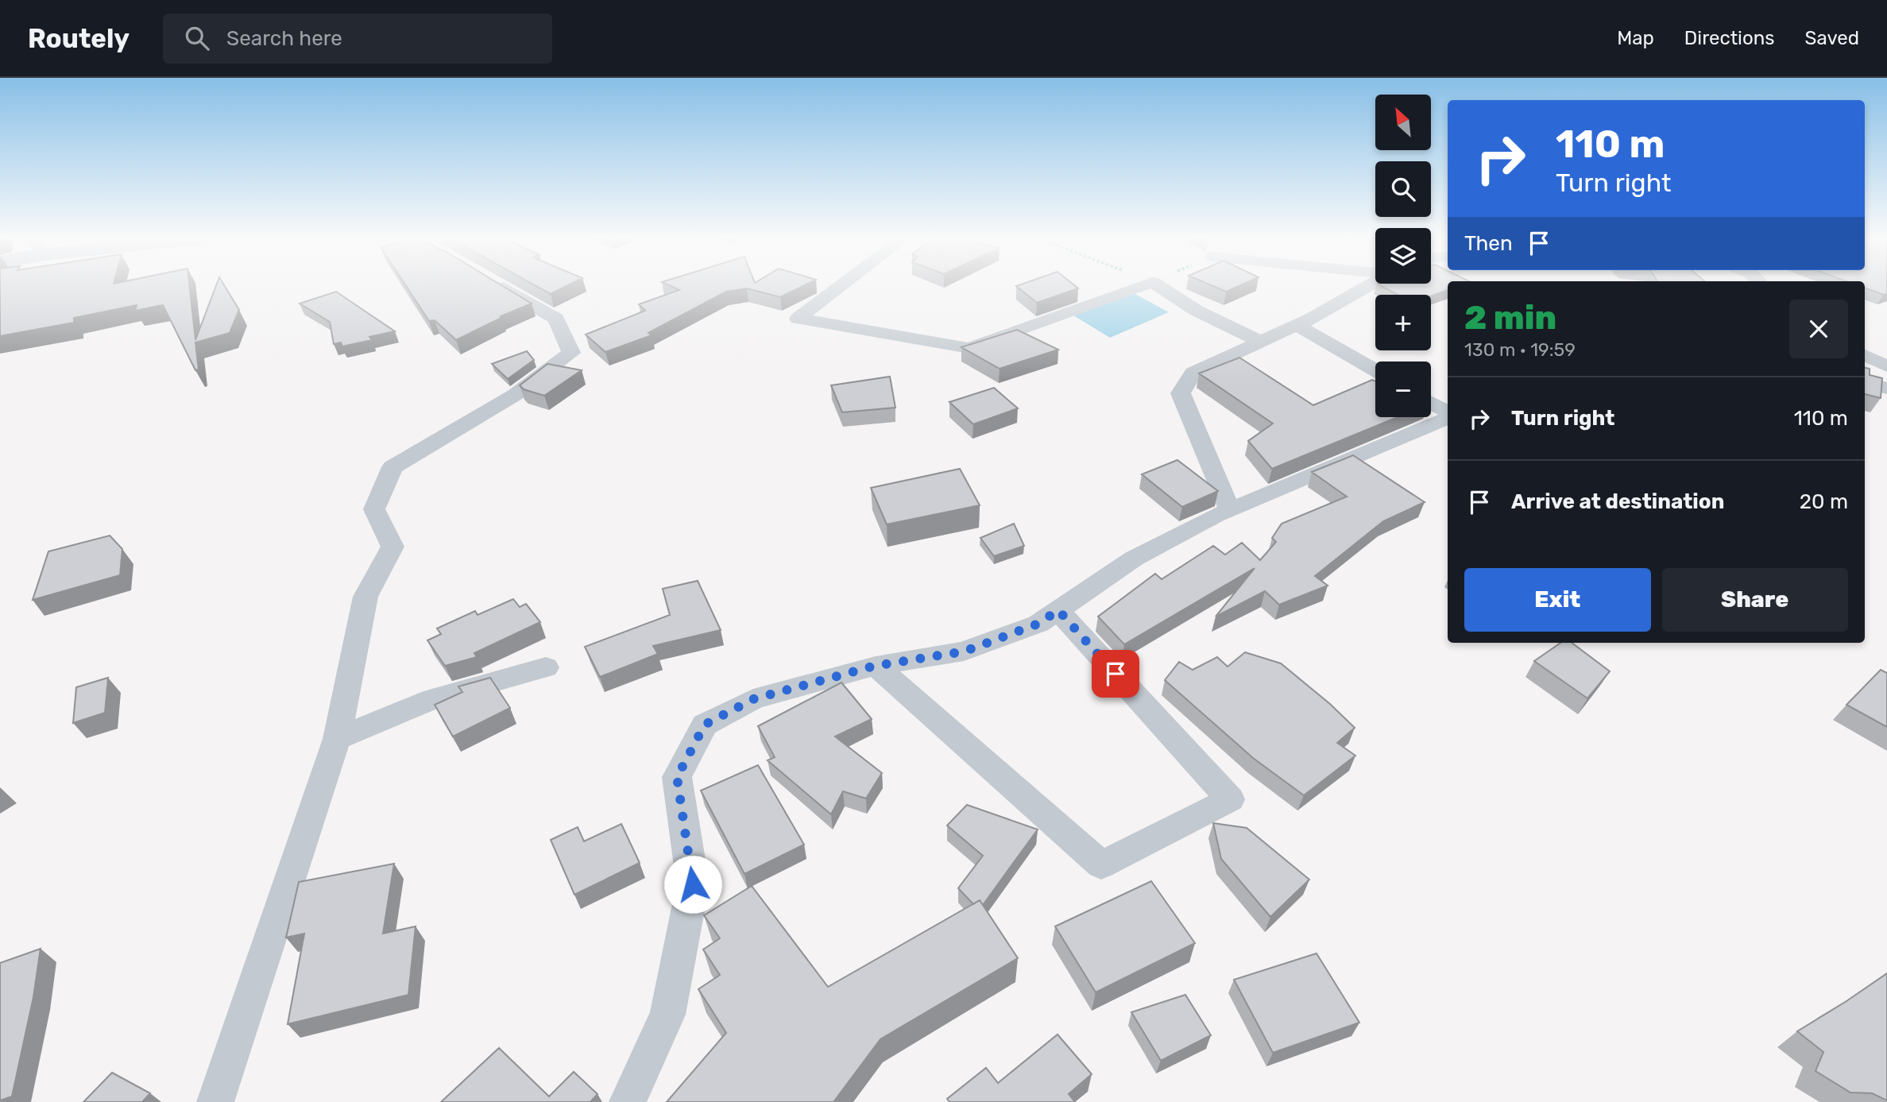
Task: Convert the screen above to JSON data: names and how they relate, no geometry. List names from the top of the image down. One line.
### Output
{"north":"top left","page":{"header":"Routely","search":"Search here","nav":["Map","Directions","Saved"],"map_buttons":["+","−"],"turn":["110 m","Turn right"],"then":"Then","heading":["2 min","130 m · 19:59"],"list":[{"name":"Turn right","value":"110 m"},{"name":"Arrive at destination","value":"20 m"}],"buttons":["Exit","Share"]}}
